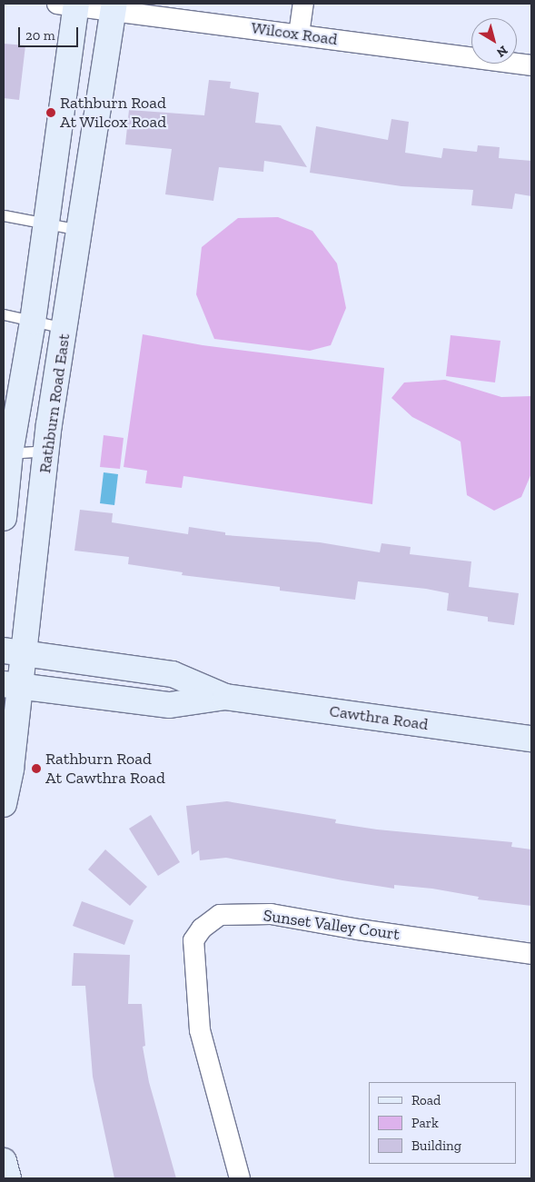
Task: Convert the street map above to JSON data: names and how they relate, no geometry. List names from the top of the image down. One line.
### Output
{"streets":{"street":["Wilcox Road","Rathburn Road East","Cawthra Road","Sunset Valley Court"]},"crossings":[["Wilcox Road","Rathburn Road East"],["Rathburn Road East","Cawthra Road"]],"places":["Rathburn Road At Wilcox Road","Rathburn Road At Cawthra Road"],"legend":["Road","Park","Building"],"scale_bar":"20 m","north":"bottom right"}
